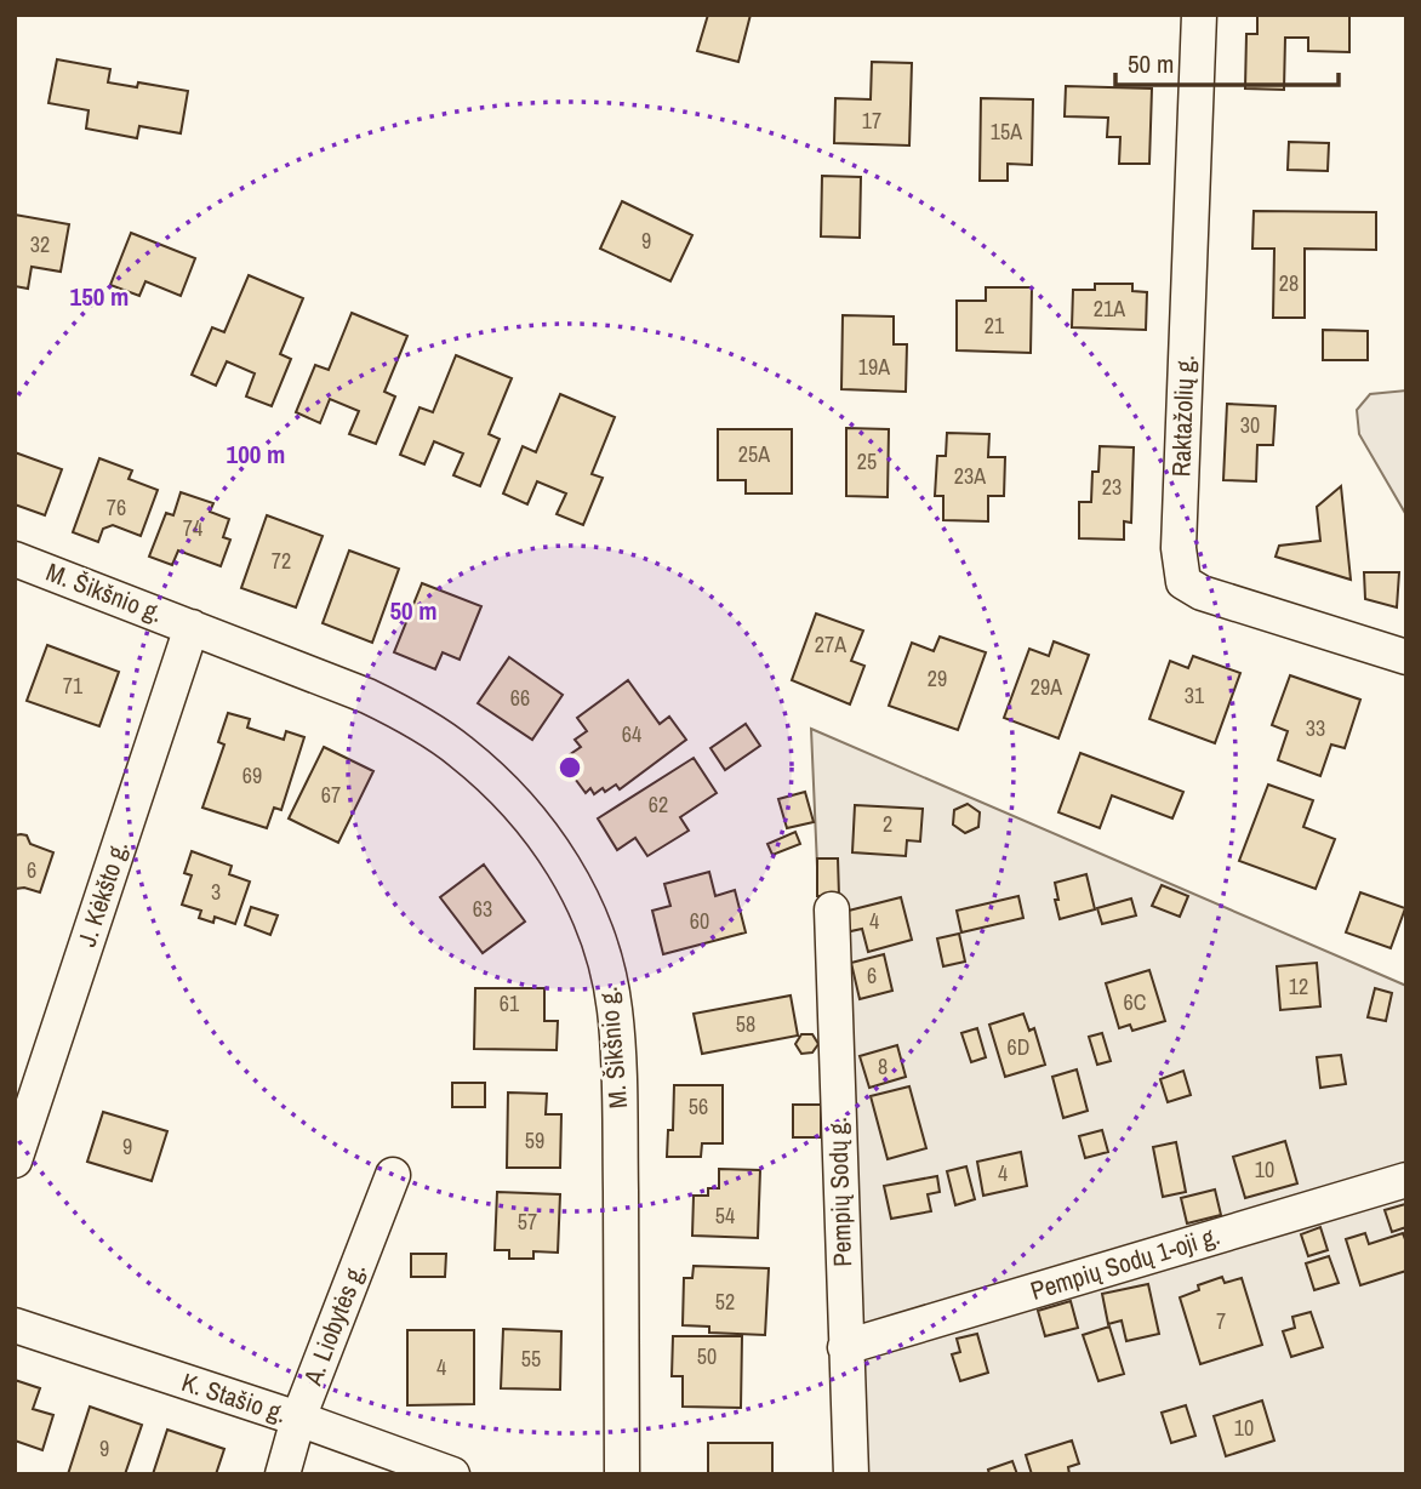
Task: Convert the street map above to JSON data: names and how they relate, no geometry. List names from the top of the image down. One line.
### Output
{"streets":{"street":["Raktažolių g.","M. Šikšnio g.","J. Kėkšto g.","Pempių Sodų g.","Pempių Sodų 1-oji g.","A. Liobytės g.","K. Stašio g."]},"crossings":[["M. Šikšnio g.","J. Kėkšto g."],["Pempių Sodų g.","Pempių Sodų 1-oji g."],["A. Liobytės g.","K. Stašio g."]],"house_numbers":["17","15A","9","32","28","21A","21","19A","30","25A","25","23A","23","76","74","72","27A","29","71","29A","31","66","33","64","69","67","62","2","6","3","63","60","4","6","12","6C","61","58","6D","8","56","59","9","10","4","54","57","52","7","50","55","4","10","9"],"scale_bar":"50 m","rings":["150 m","100 m","50 m"]}
